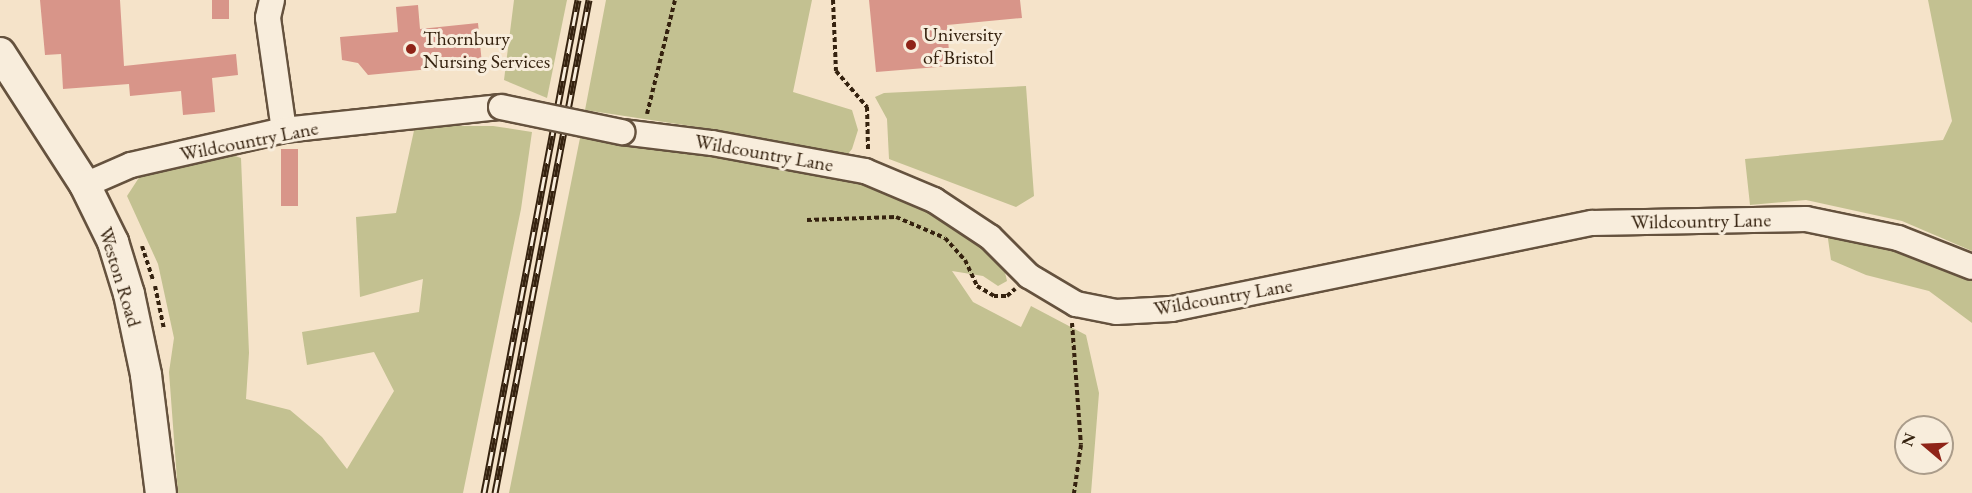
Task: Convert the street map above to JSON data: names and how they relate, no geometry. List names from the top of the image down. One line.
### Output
{"streets":{"street":["Wildcountry Lane","Weston Road"]},"crossings":[["Wildcountry Lane","Weston Road"]],"places":["University of Bristol","Thornbury Nursing Services"],"north":"left"}
